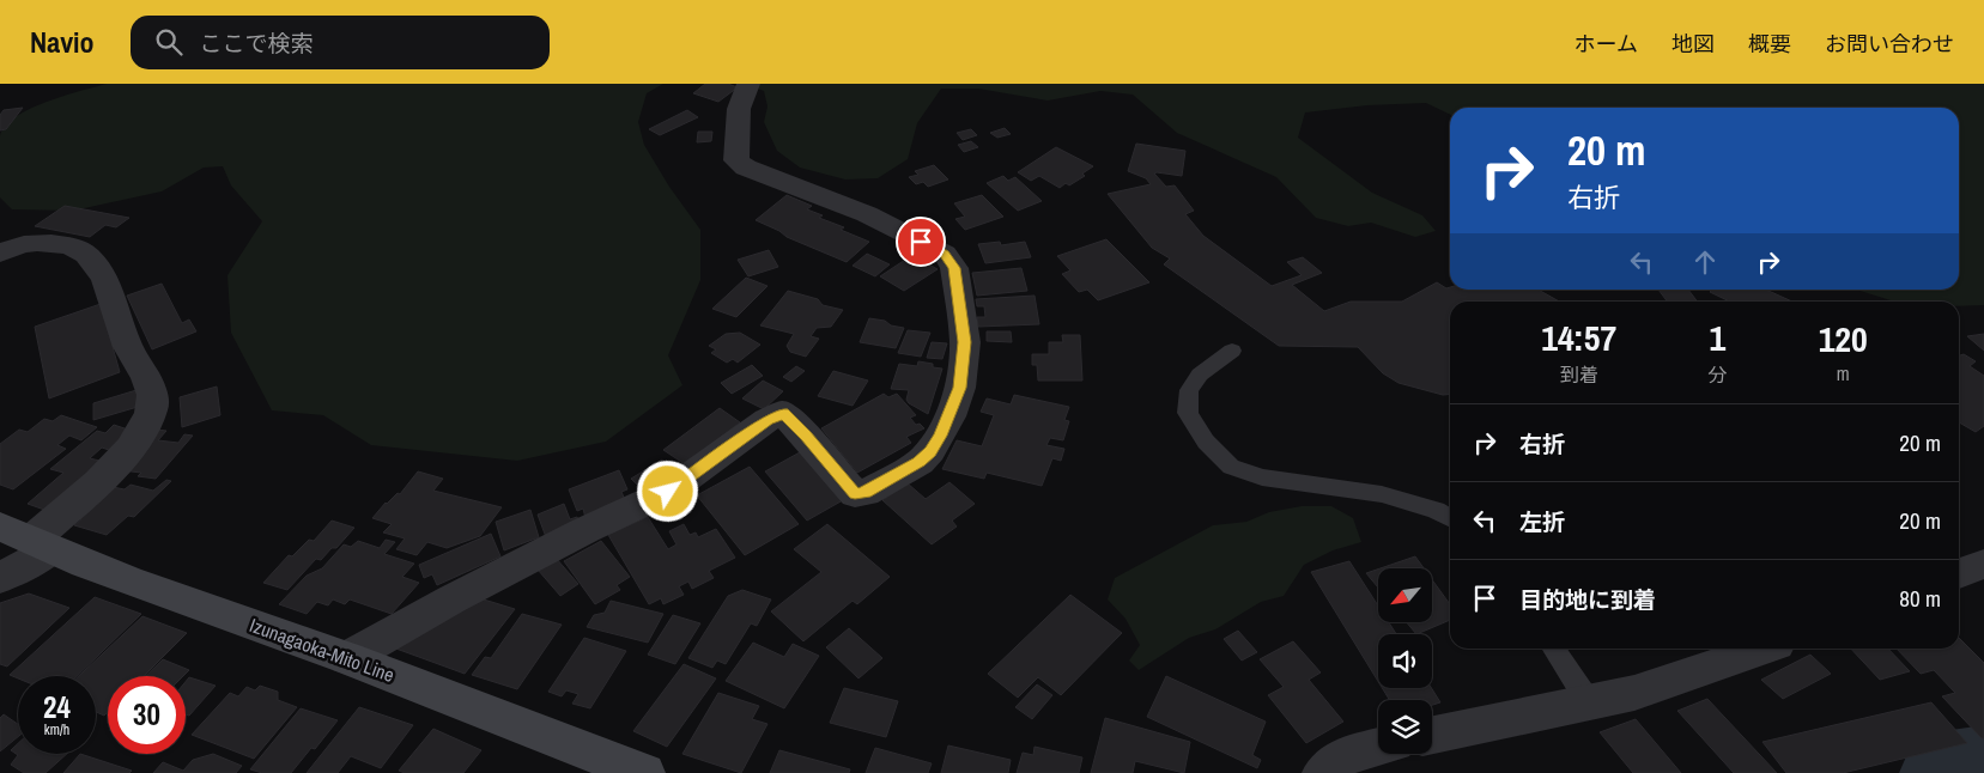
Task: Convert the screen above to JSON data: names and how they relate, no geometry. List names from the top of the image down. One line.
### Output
{"streets":{"main road":["Izunagaoka-Mito Line"]},"north":"bottom left","page":{"header":"Navio","search":"ここで検索","nav":["ホーム","地図","概要","お問い合わせ"],"turn":["20 m","右折"],"eta":["14:57","到着","1","分","120","m"],"list":[{"name":"右折","value":"20 m"},{"name":"左折","value":"20 m"},{"name":"目的地に到着","value":"80 m"}],"speed":"24 km/h","limit":"30"}}
